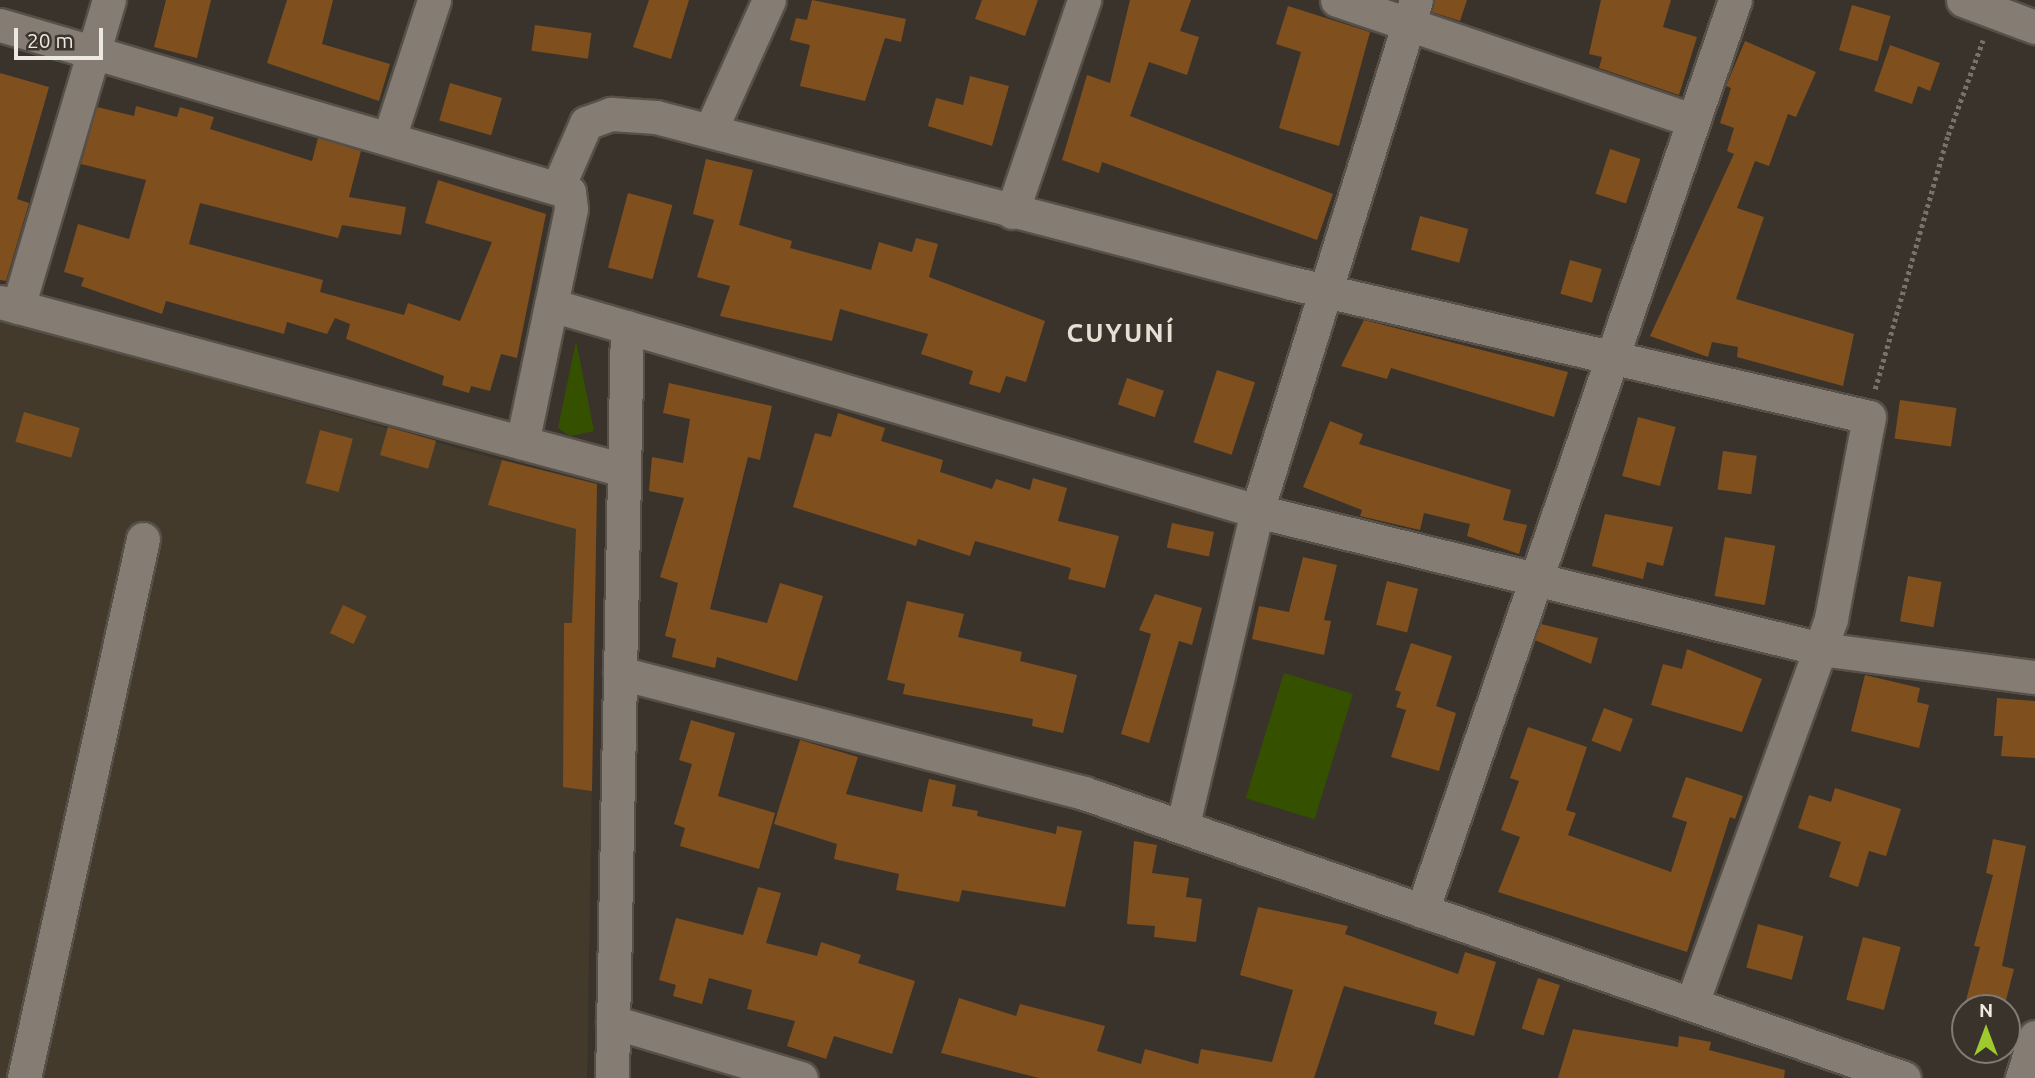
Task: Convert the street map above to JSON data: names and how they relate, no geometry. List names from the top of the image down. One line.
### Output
{"districts":["CUYUNÍ"],"scale_bar":"20 m","north":"top"}
